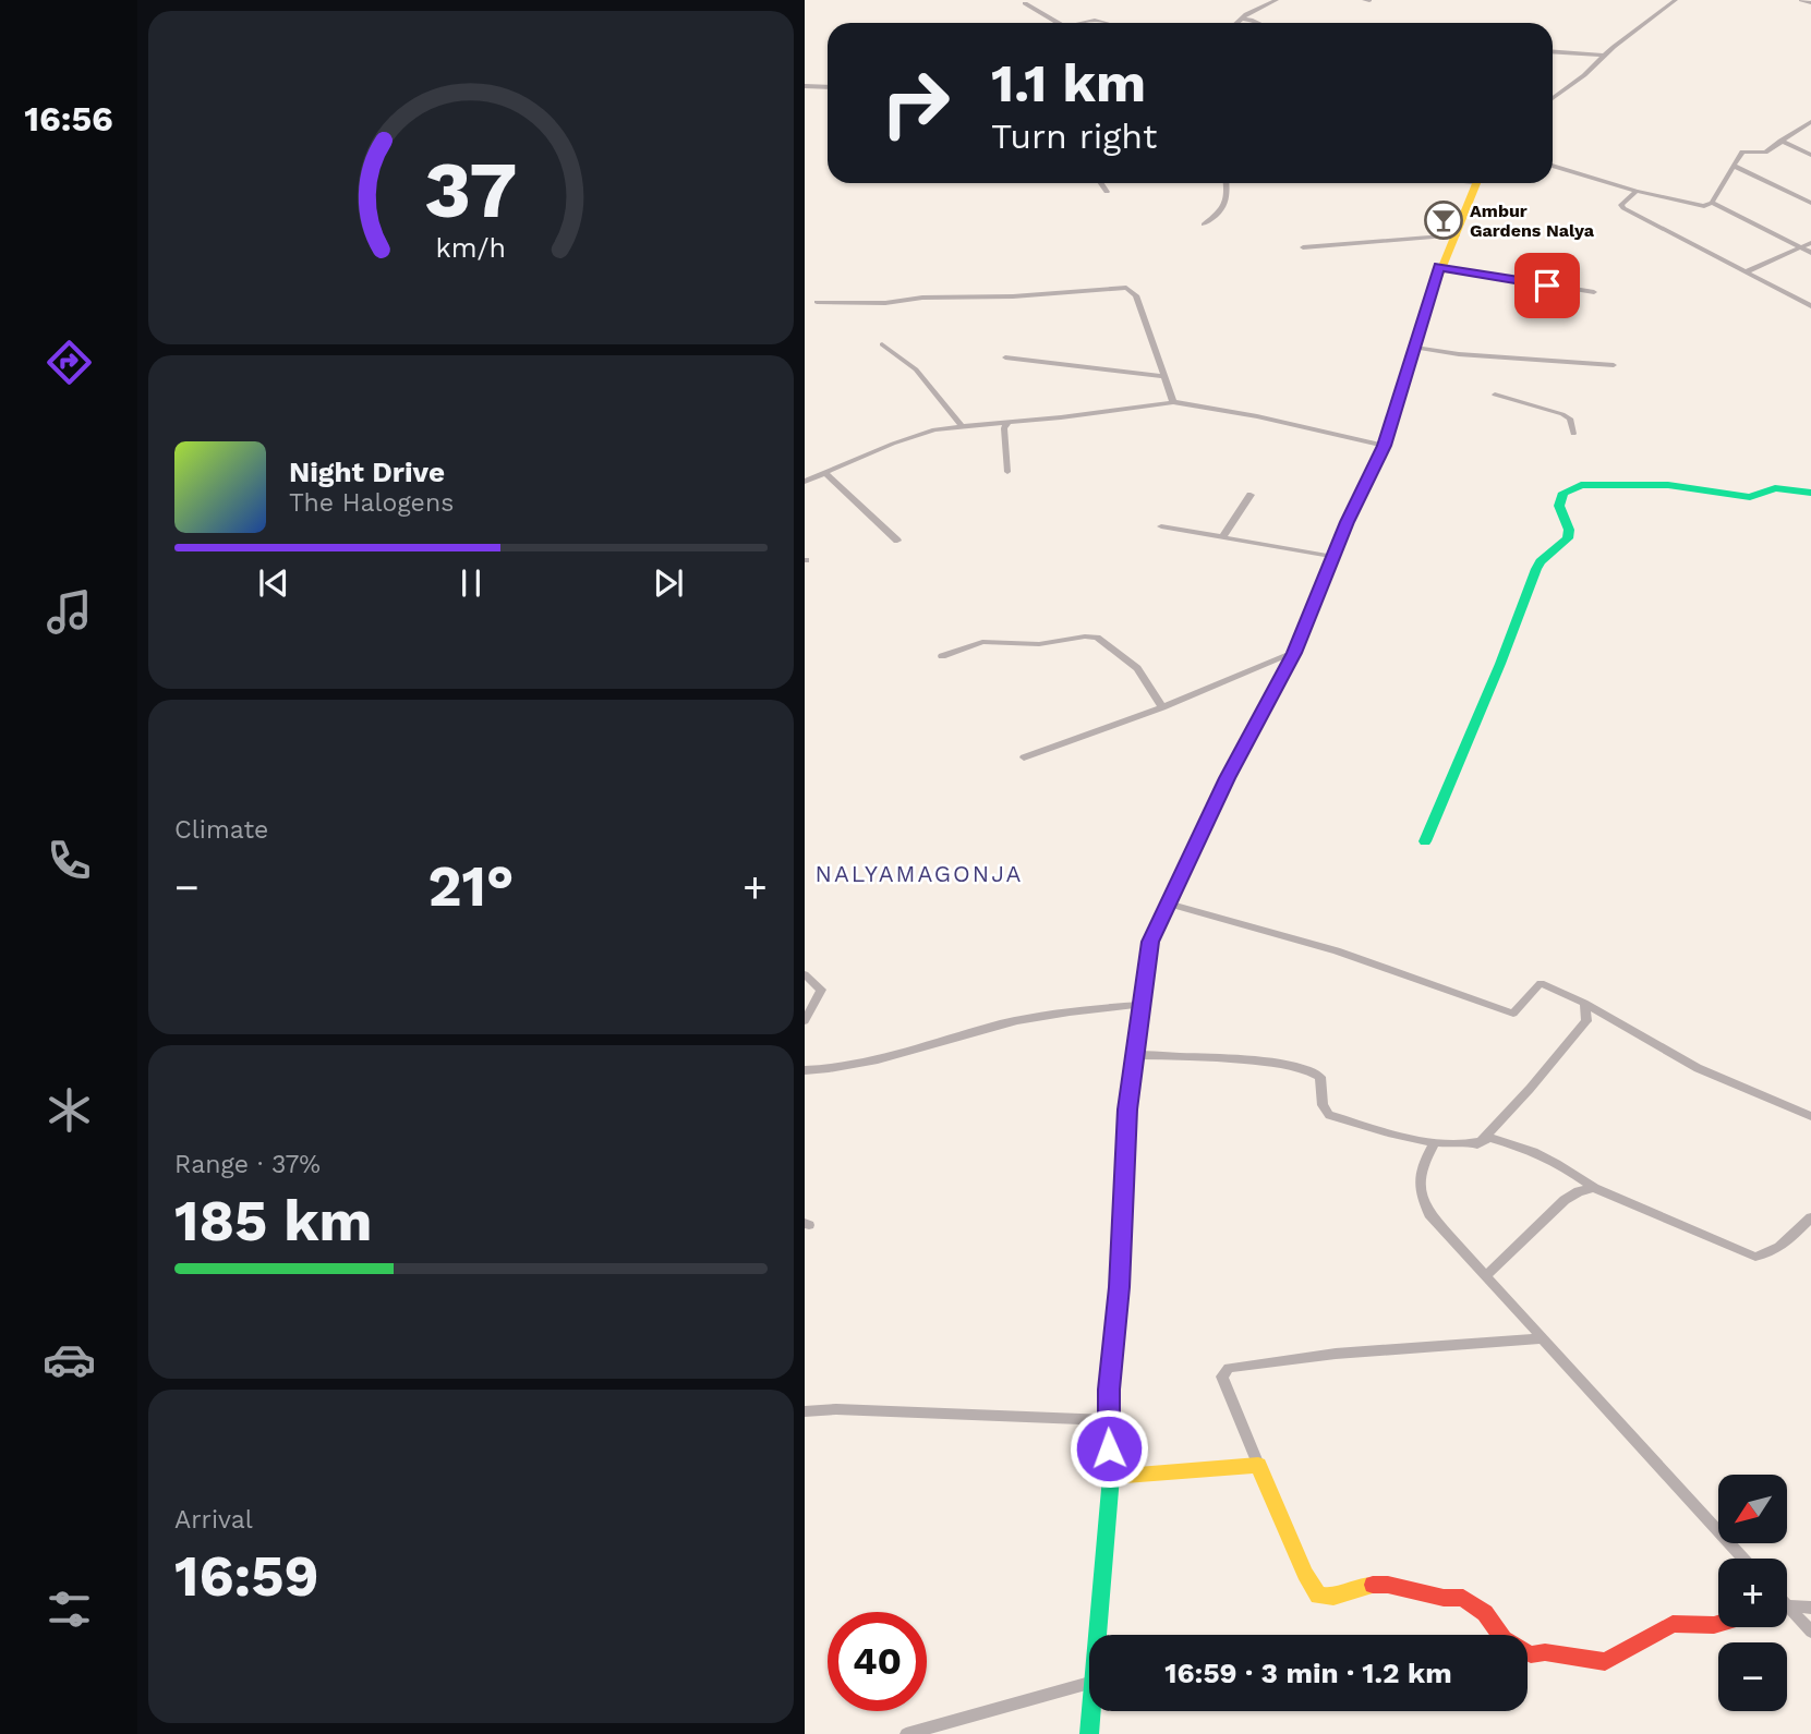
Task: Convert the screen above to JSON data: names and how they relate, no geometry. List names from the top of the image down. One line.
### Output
{"districts":["NALYAMAGONJA"],"places":{"bar":["Ambur Gardens Nalya"]},"north":"bottom left","page":{"tabs":"16:56","turn":["1.1 km","Turn right"],"song":["Night Drive","The Halogens"],"tile":["Climate",["Range · 37%","185 km"],["Arrival","16:59"]],"heat":["−","21°","+"],"map_buttons":["+","−"],"limit":"40","trip":"16:59 · 3 min · 1.2 km","gauge":["37","km/h"]}}
